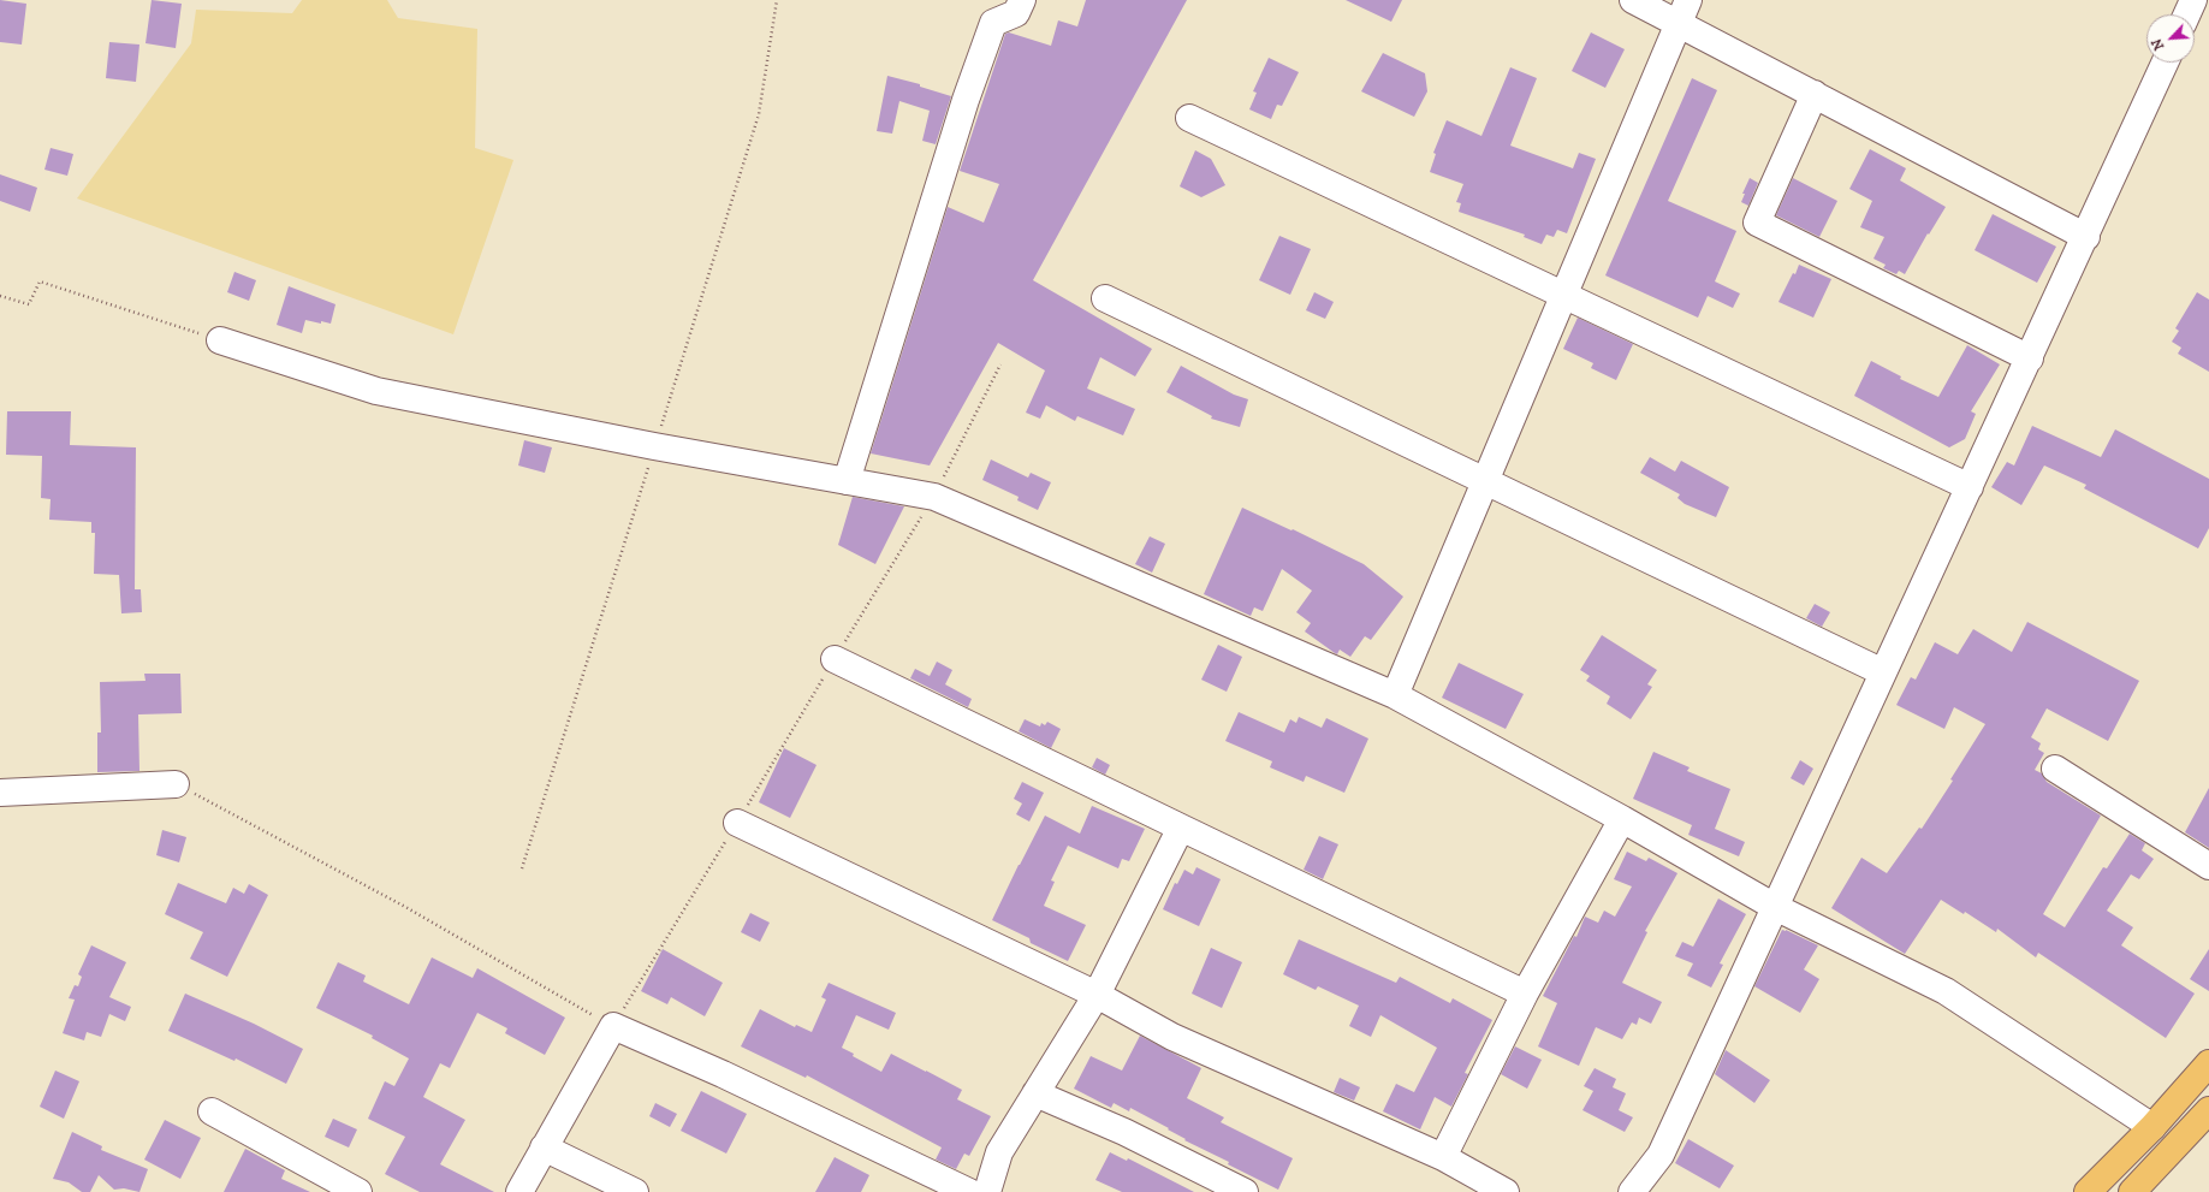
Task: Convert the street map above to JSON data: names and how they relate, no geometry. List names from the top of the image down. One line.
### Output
{"north":"bottom left"}
